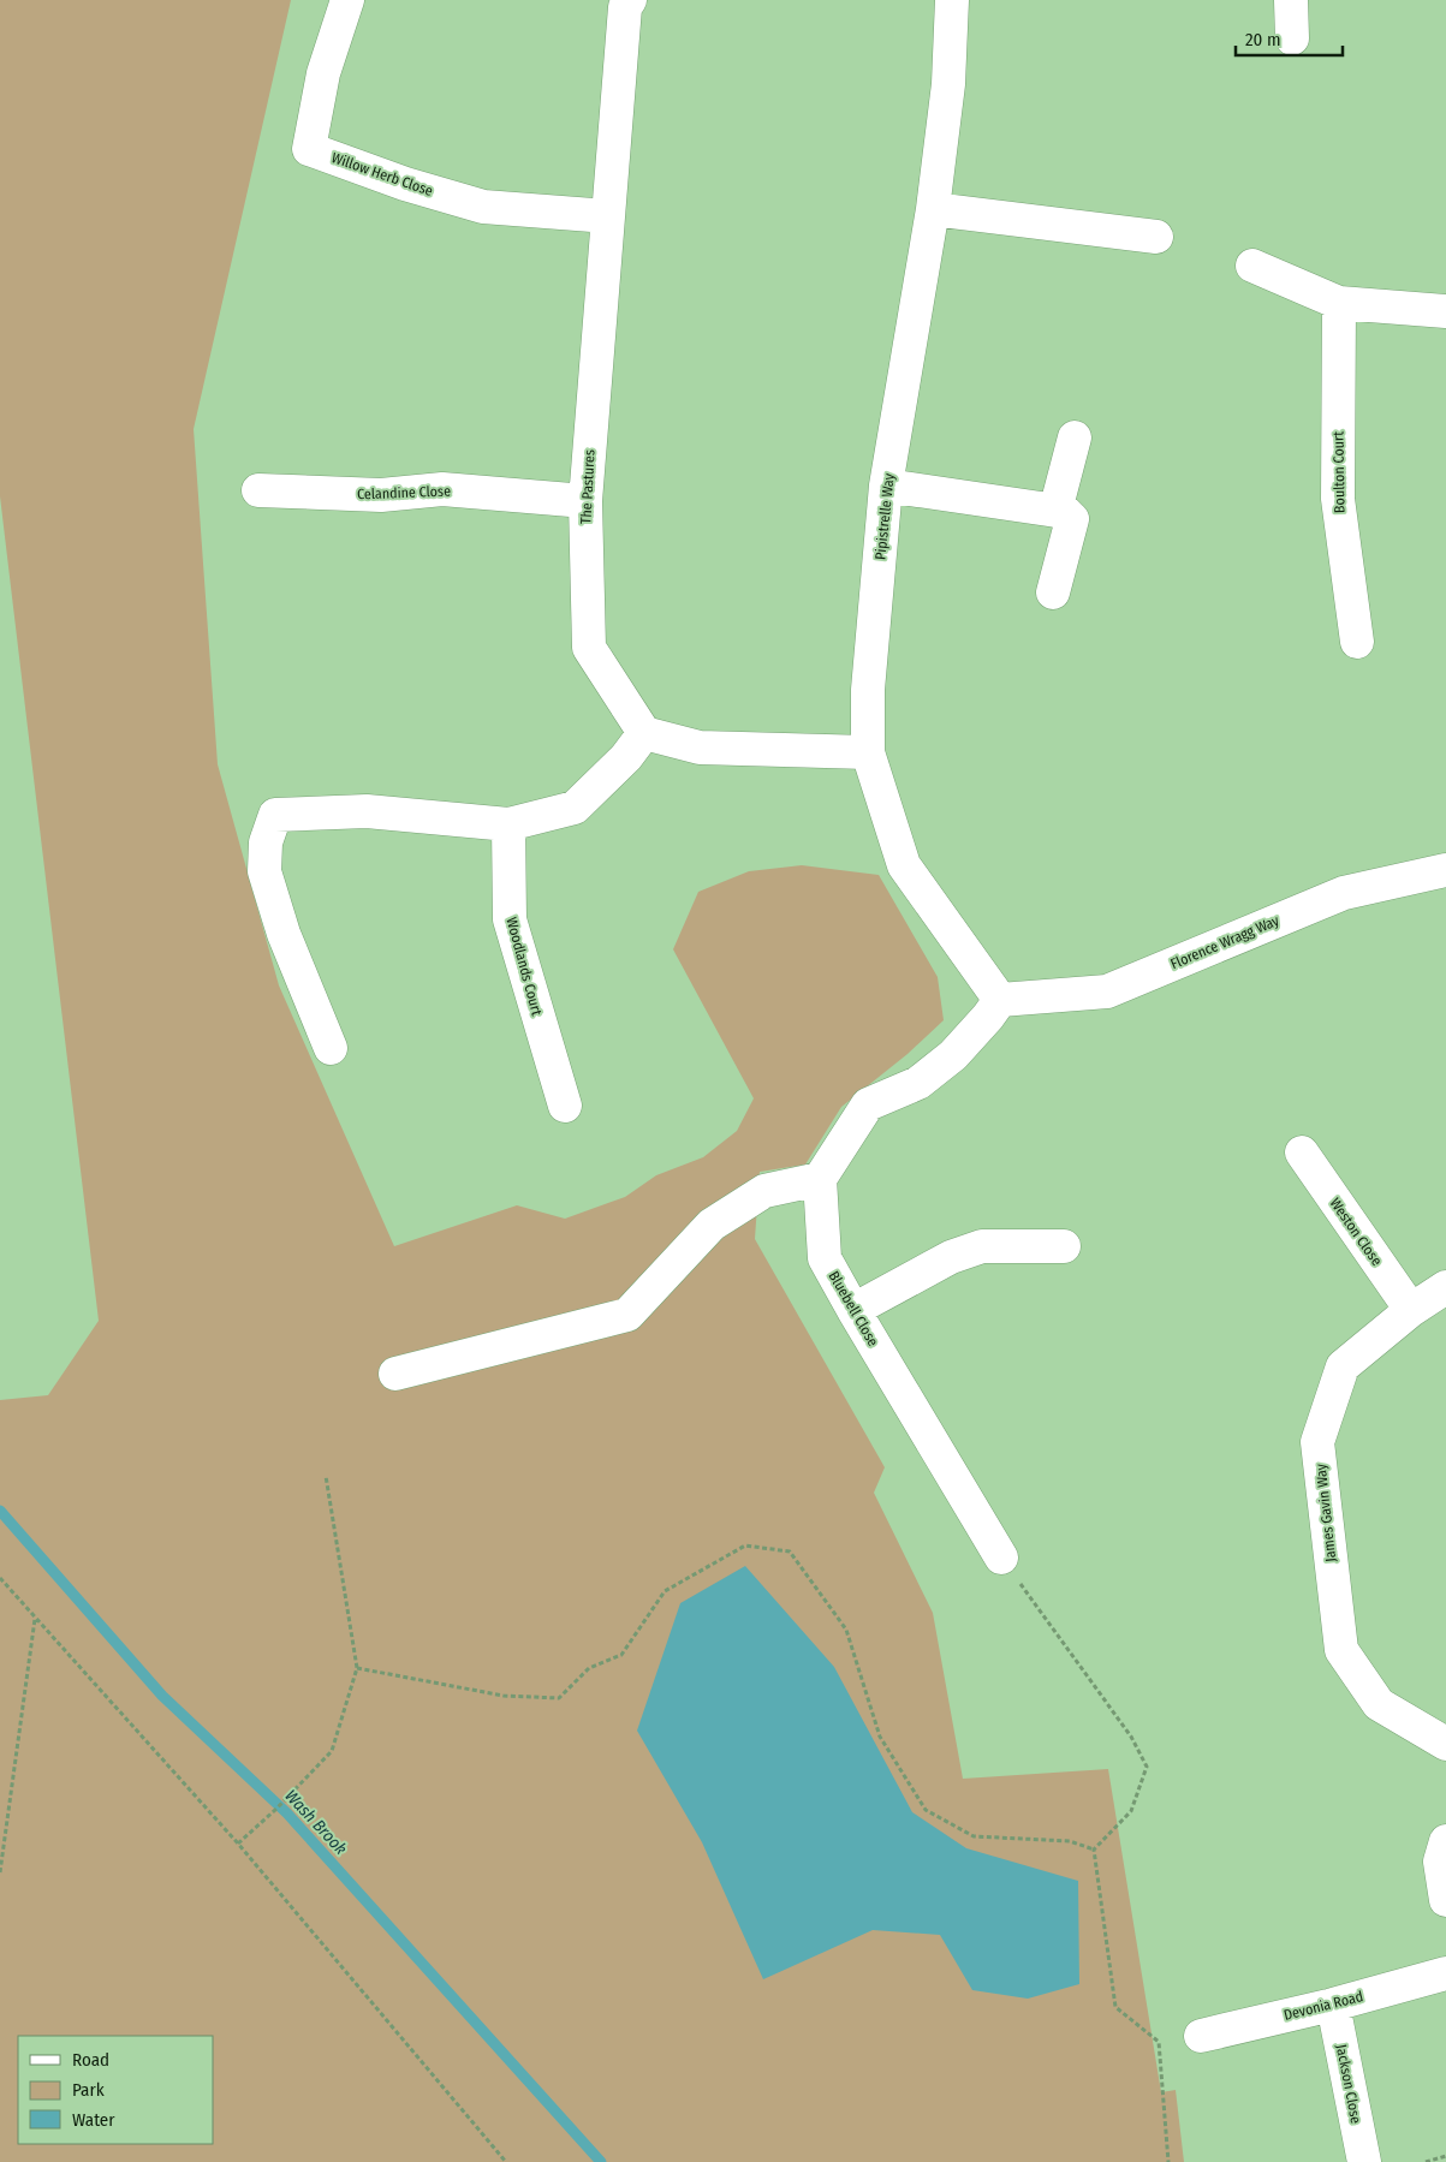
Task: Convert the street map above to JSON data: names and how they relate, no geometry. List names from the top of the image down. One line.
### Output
{"streets":{"street":["Willow Herb Close","Boulton Court","The Pastures","Celandine Close","Pipistrelle Way","Florence Wragg Way","Woodlands Court","Weston Close","Bluebell Close","James Gavin Way","Devonia Road","Jackson Close"]},"crossings":[["Willow Herb Close","The Pastures"],["The Pastures","Celandine Close"],["Pipistrelle Way","Florence Wragg Way"],["Weston Close","James Gavin Way"],["Devonia Road","Jackson Close"]],"water":["Wash Brook"],"legend":["Road","Park","Water"],"scale_bar":"20 m"}
